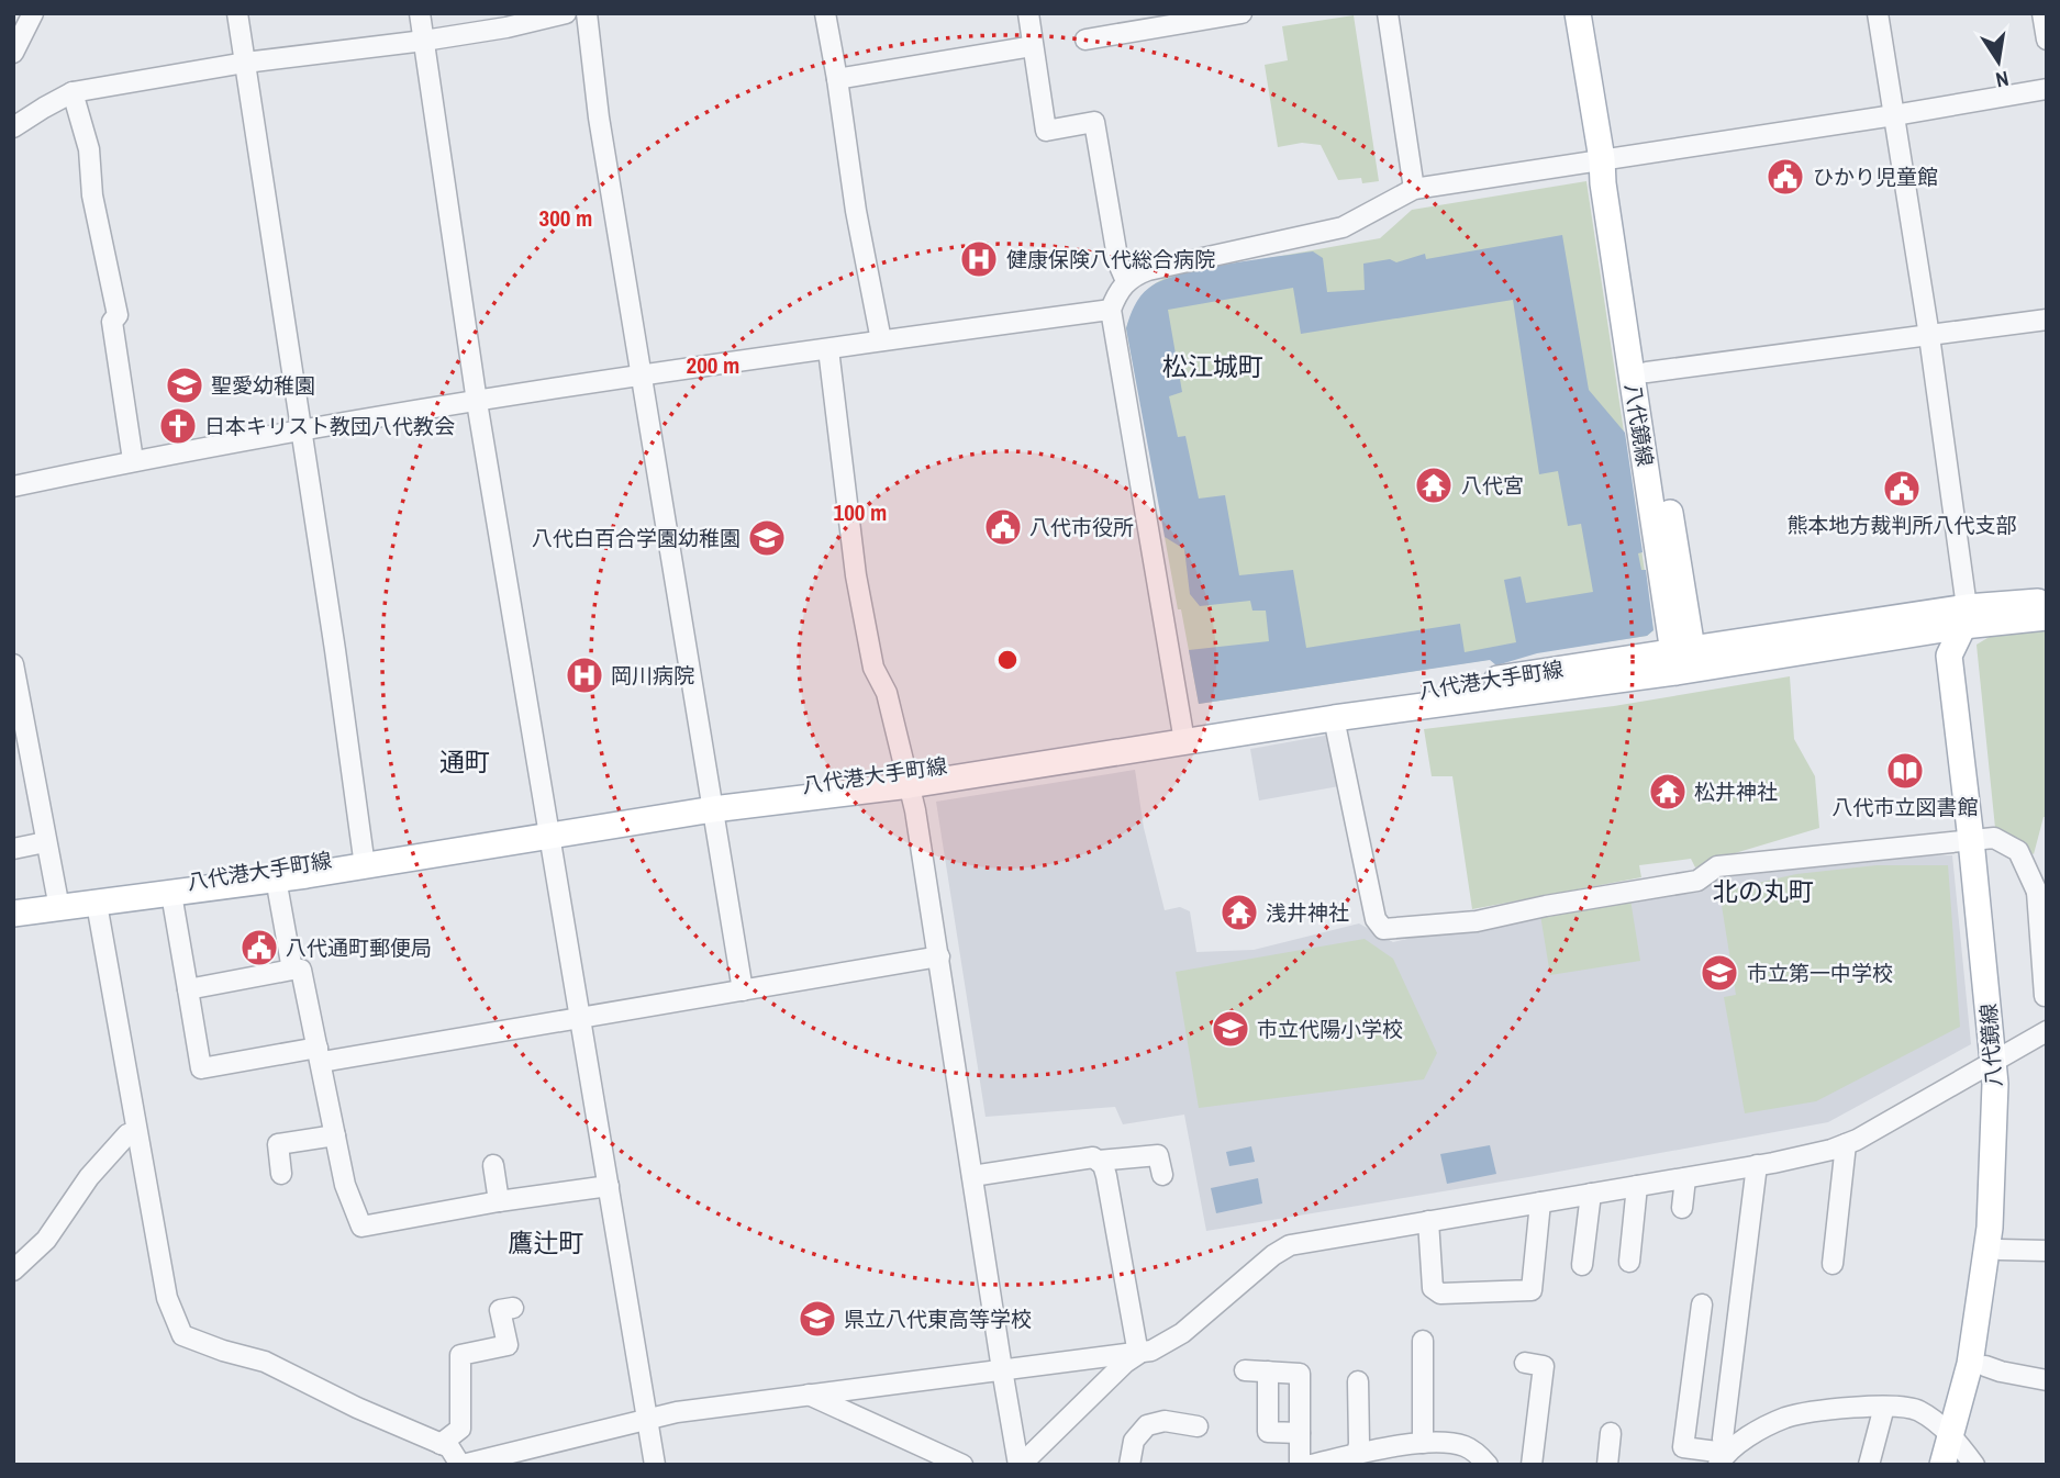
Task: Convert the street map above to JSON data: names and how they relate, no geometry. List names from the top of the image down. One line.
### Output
{"streets":{"main road":["八代鏡線","八代港大手町線"]},"crossings":[["八代鏡線","八代港大手町線"]],"districts":["松江城町","通町","北の丸町","鷹辻町"],"places":{"public building":["ひかり児童館","熊本地方裁判所八代支部","八代市役所","八代通町郵便局"],"hospital":["健康保険八代総合病院","岡川病院"],"school or university":["聖愛幼稚園","八代白百合学園幼稚園","市立第一中学校","市立代陽小学校","県立八代東高等学校"],"church":["日本キリスト教団八代教会"],"temple":["八代宮","松井神社","浅井神社"],"library":["八代市立図書館"]},"north":"bottom","rings":["300 m","200 m","100 m"]}
